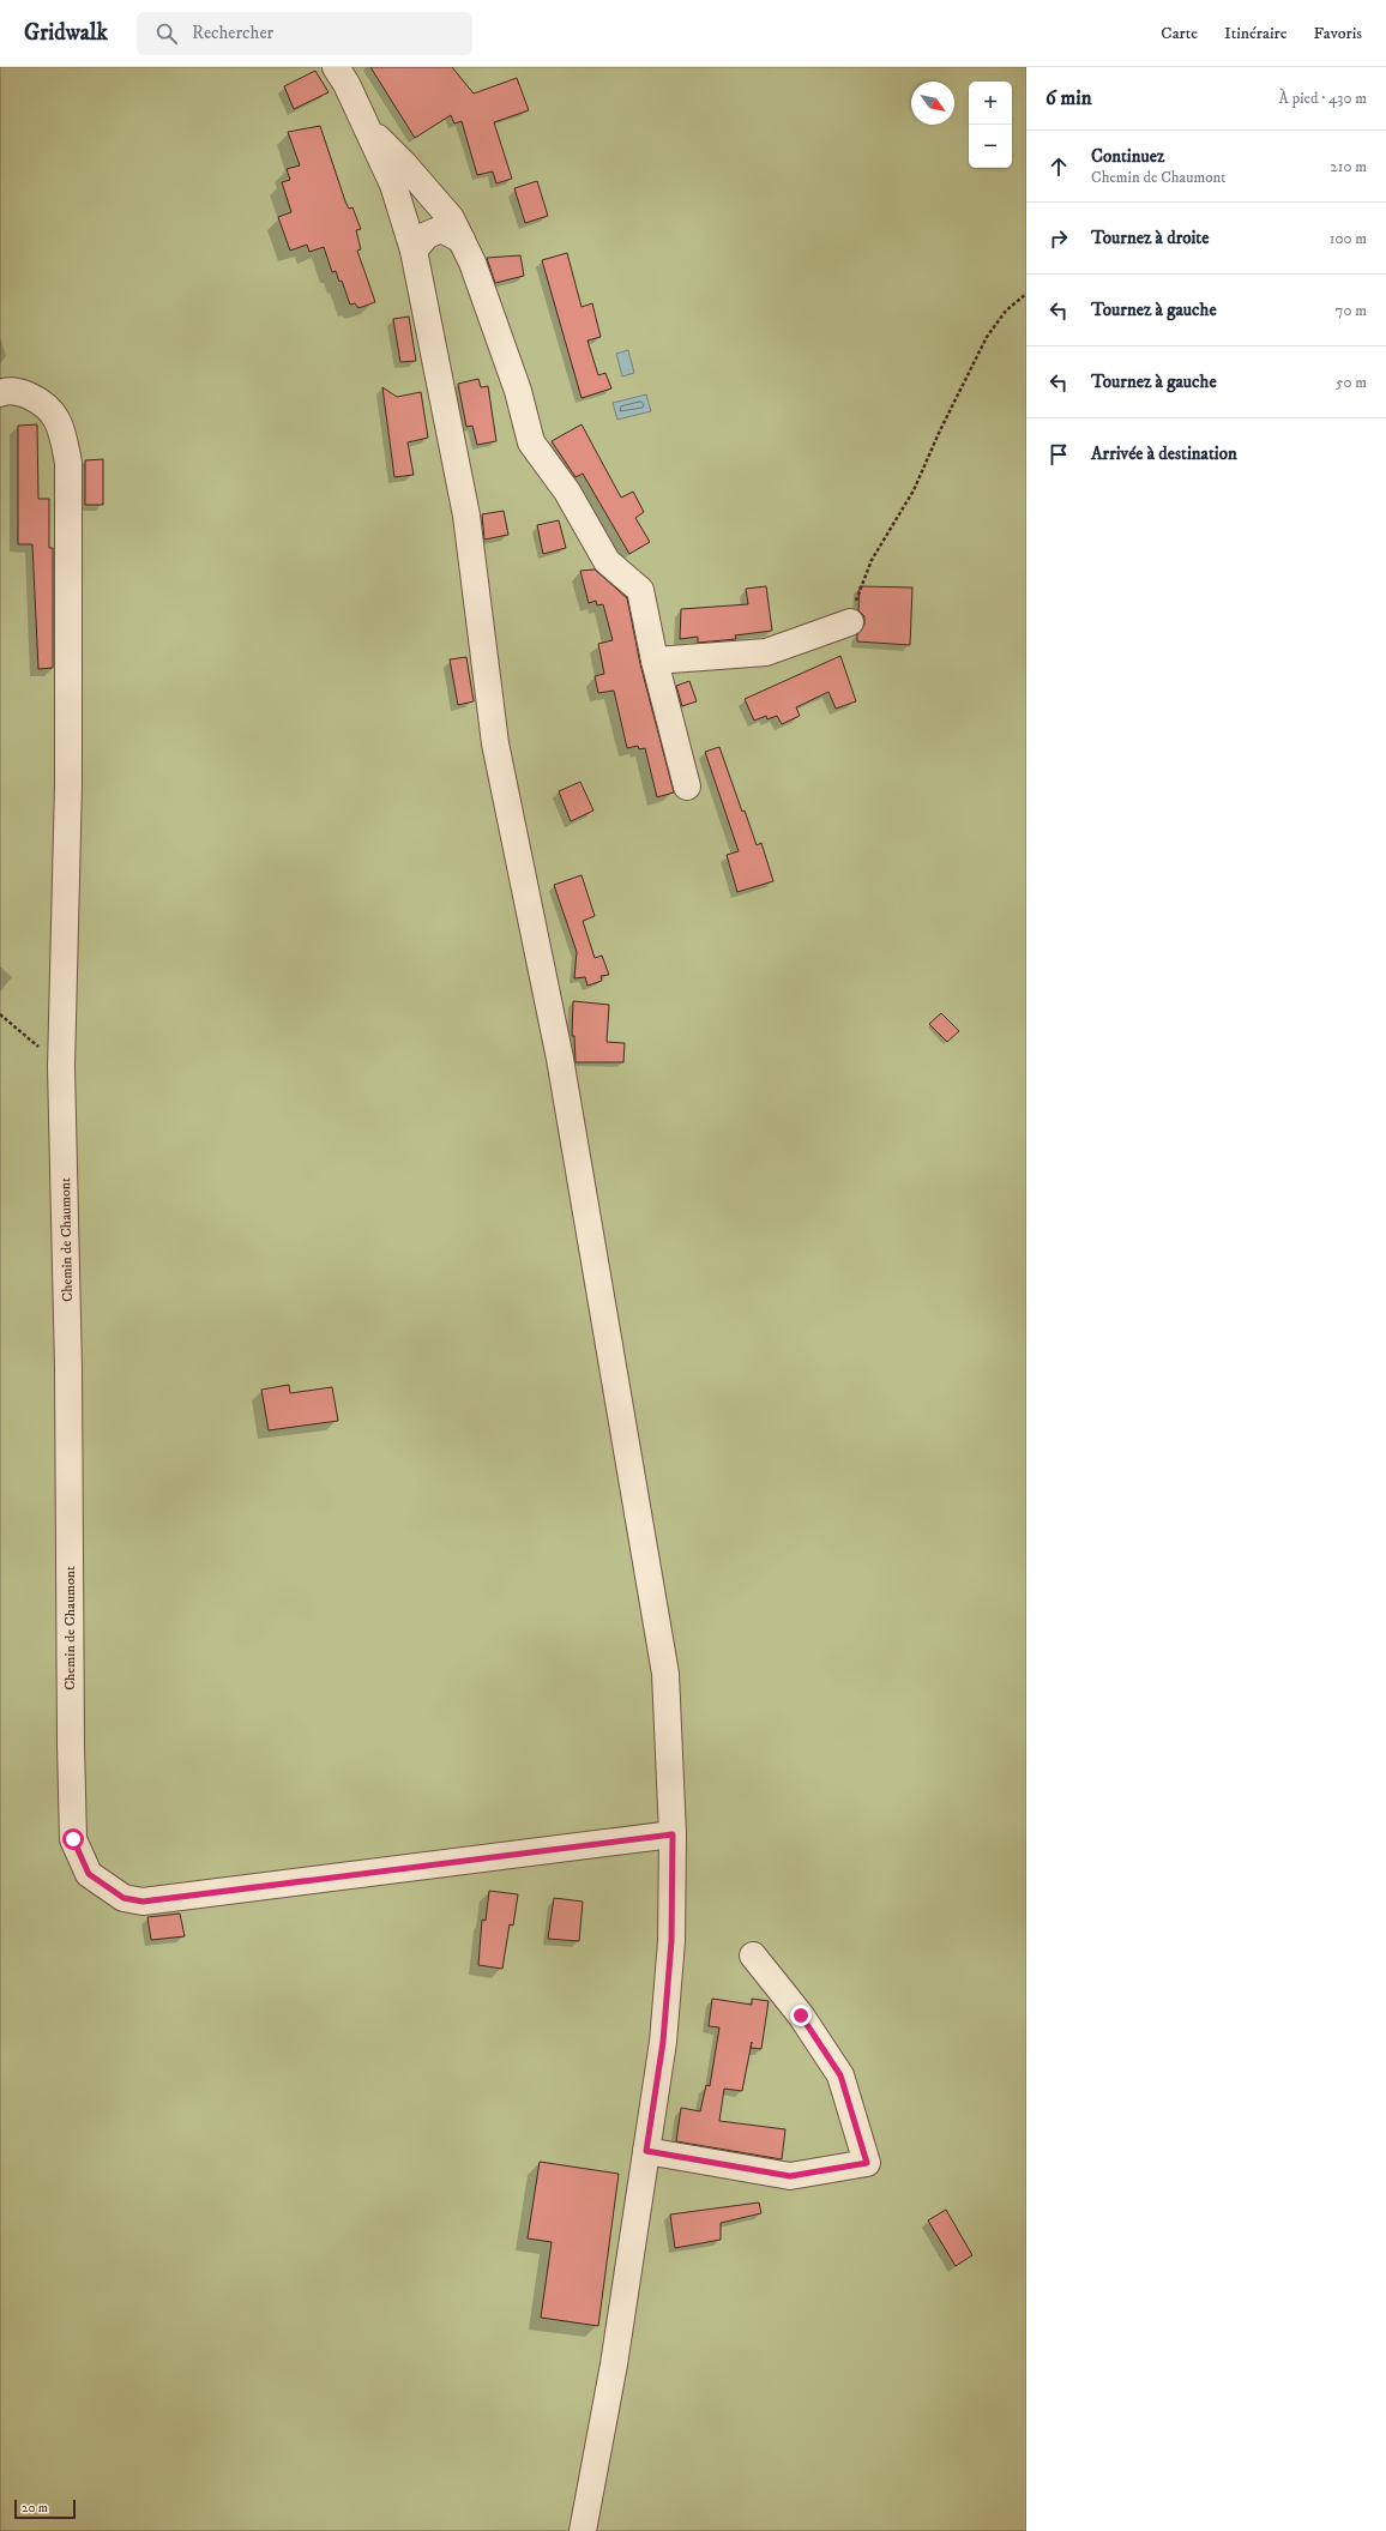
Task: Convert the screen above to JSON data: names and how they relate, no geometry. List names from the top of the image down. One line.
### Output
{"streets":{"street":["Chemin de Chaumont"]},"scale_bar":"20 m","north":"bottom right","page":{"header":"Gridwalk","search":"Rechercher","nav":["Carte","Itinéraire","Favoris"],"heading":["6 min","À pied · 430 m"],"map_buttons":["+","−"],"list":[["Continuez","Chemin de Chaumont","210 m"],["Tournez à droite","100 m"],["Tournez à gauche","70 m"],["Tournez à gauche","50 m"],"Arrivée à destination"],"scale":"20 m"}}
